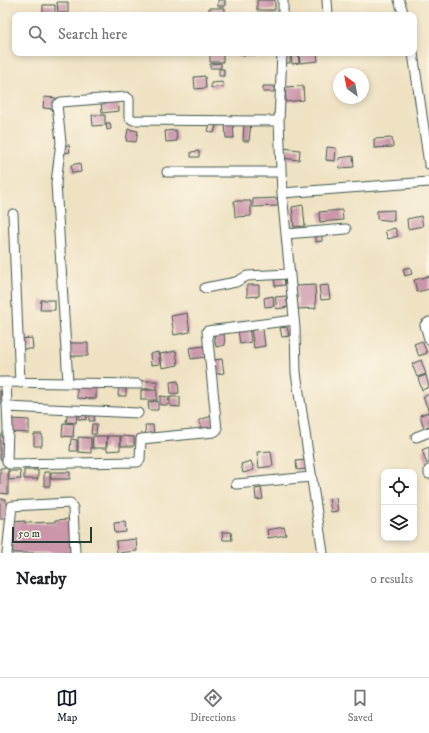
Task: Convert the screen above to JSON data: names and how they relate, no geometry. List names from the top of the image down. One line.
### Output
{"scale_bar":"50 m","north":"top left","page":{"search":"Search here","scale":"50 m","heading":["Nearby","0 results"],"nav":["Map","Directions","Saved"]}}
